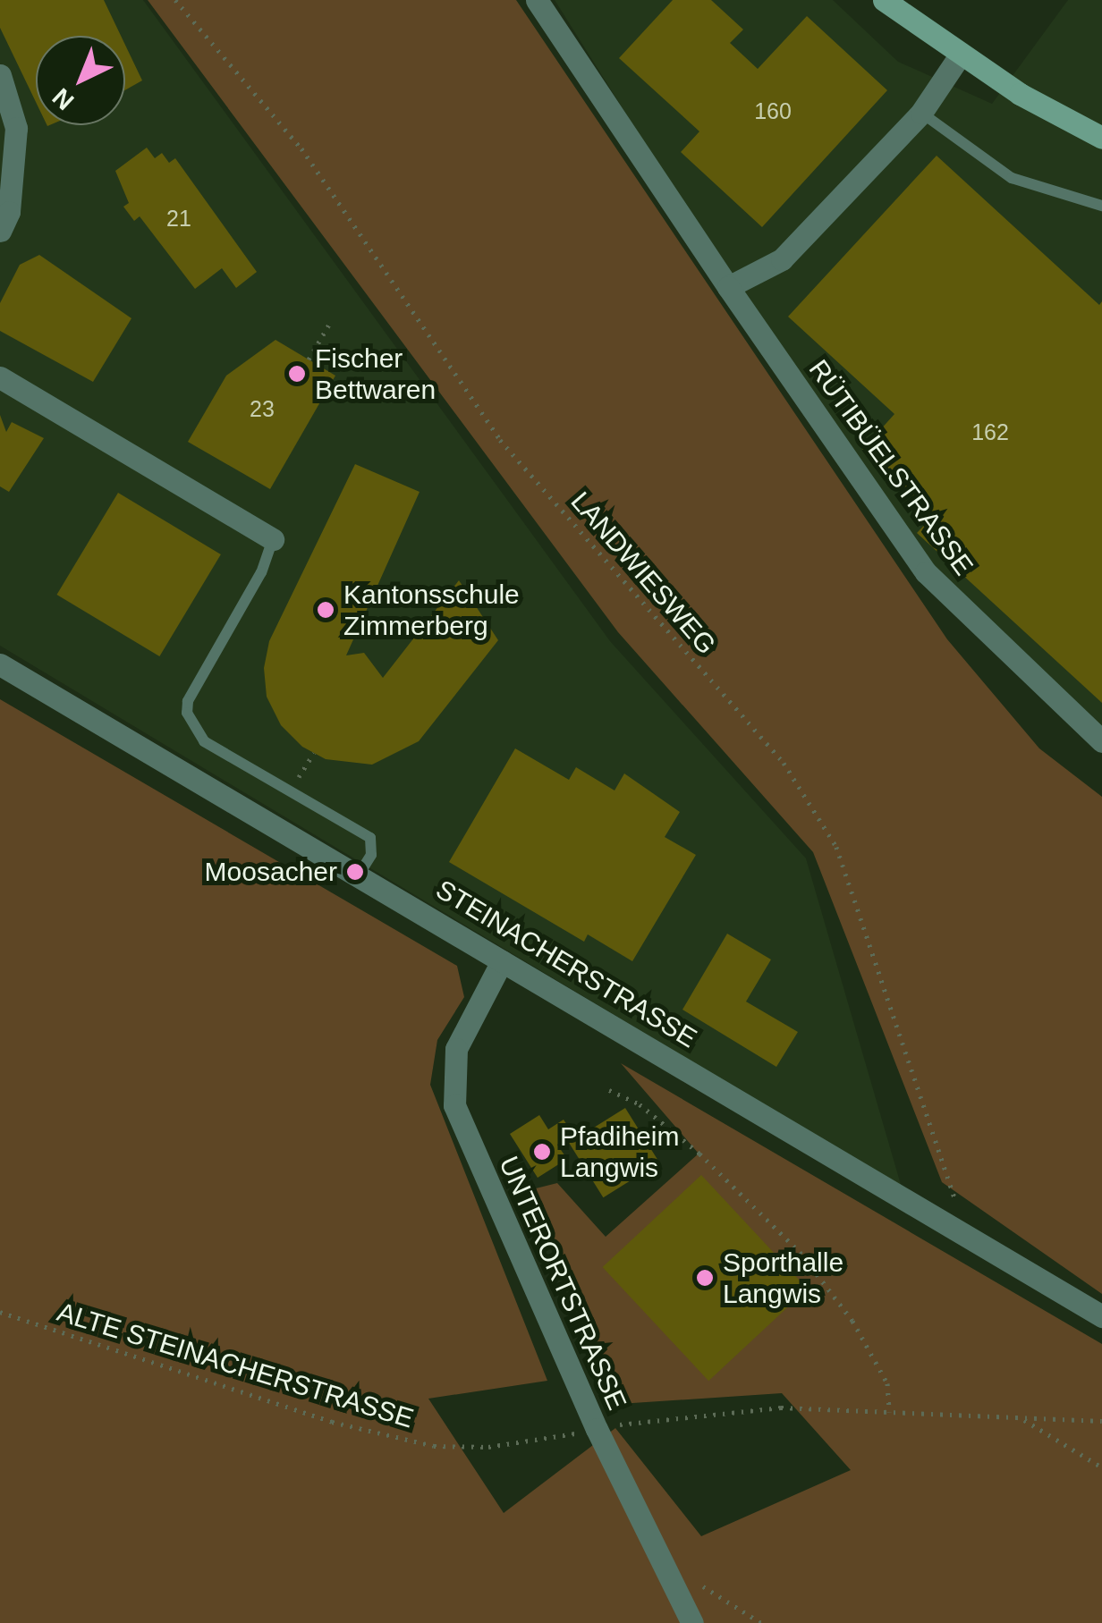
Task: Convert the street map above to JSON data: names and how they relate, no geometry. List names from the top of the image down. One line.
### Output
{"streets":{"street":["RÜTIBÜELSTRASSE","STEINACHERSTRASSE","UNTERORTSTRASSE"],"path":["LANDWIESWEG","ALTE STEINACHERSTRASSE"]},"crossings":[["LANDWIESWEG","STEINACHERSTRASSE"],["STEINACHERSTRASSE","UNTERORTSTRASSE"],["UNTERORTSTRASSE","ALTE STEINACHERSTRASSE"]],"places":["Fischer Bettwaren","Kantonsschule Zimmerberg","Moosacher","Pfadiheim Langwis","Sporthalle Langwis"],"house_numbers":["160","21","23","162"],"north":"bottom left"}
